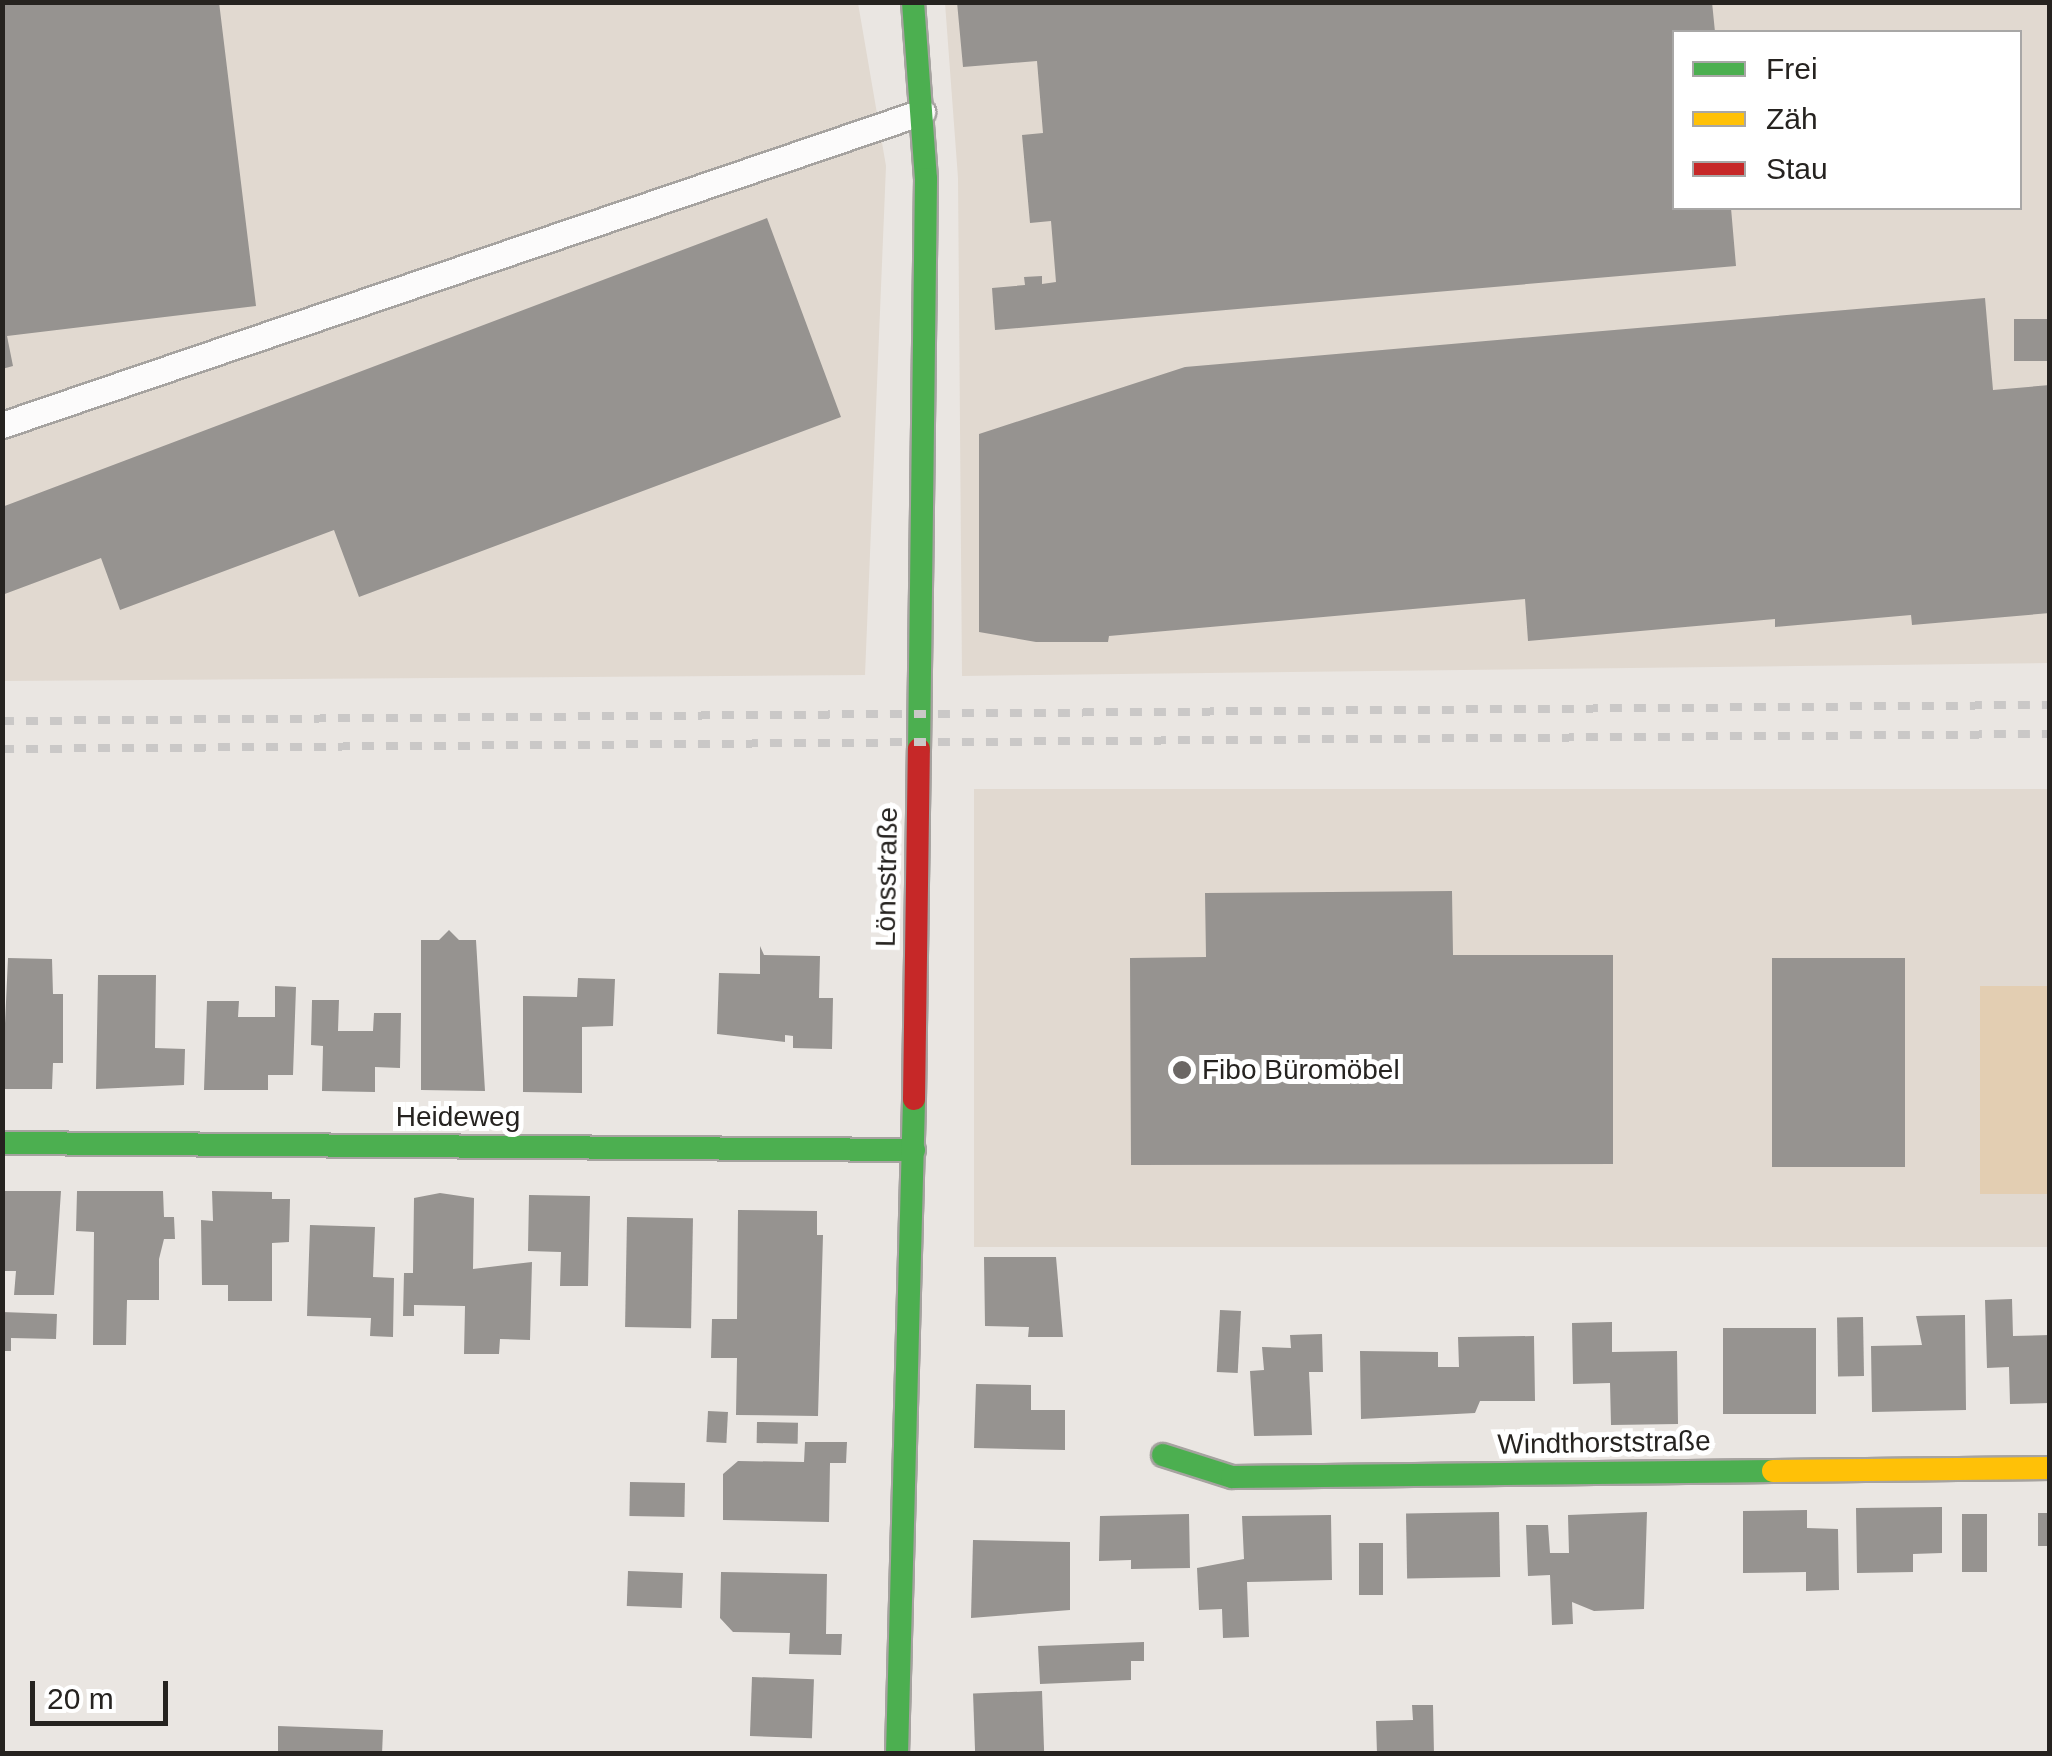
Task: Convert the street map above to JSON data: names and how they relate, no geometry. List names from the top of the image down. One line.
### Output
{"streets":{"street":["Lönsstraße","Heideweg","Windthorststraße"]},"crossings":[["Lönsstraße","Heideweg"]],"places":["Fibo Büromöbel"],"legend":["Frei","Zäh","Stau"],"scale_bar":"20 m"}
